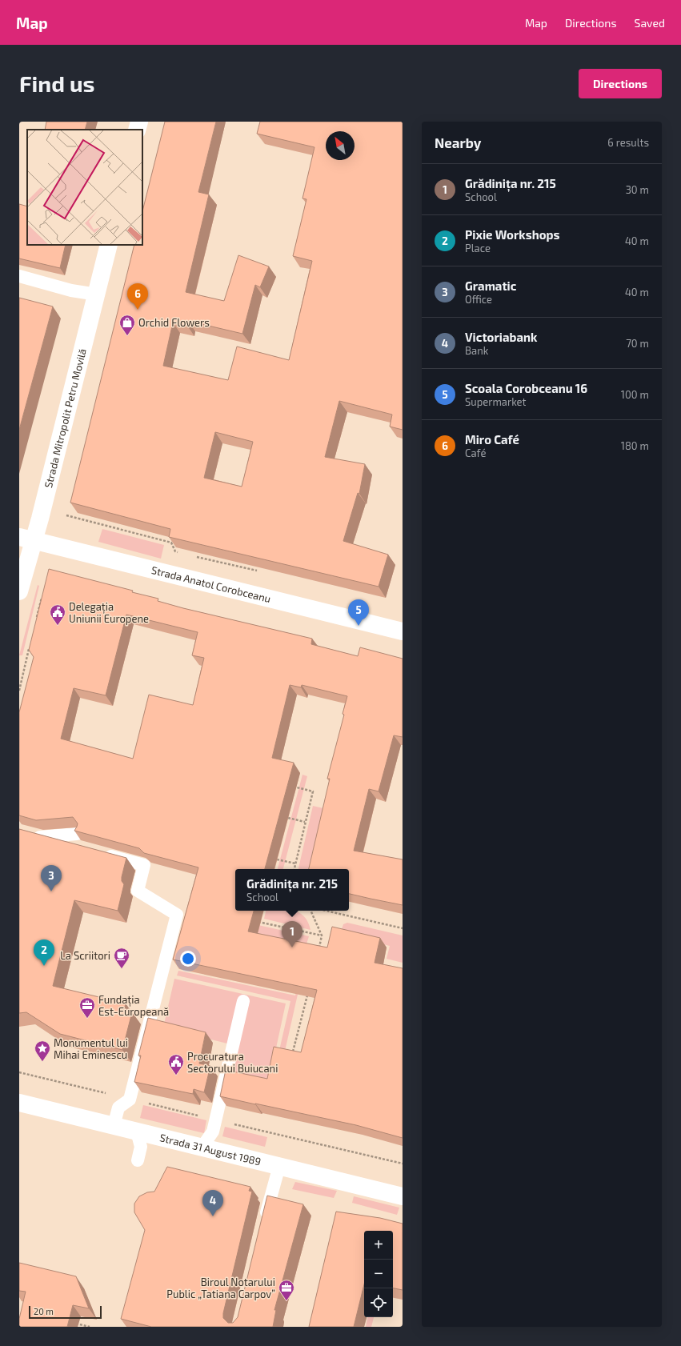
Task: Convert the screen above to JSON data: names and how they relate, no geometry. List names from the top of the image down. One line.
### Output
{"streets":{"street":["Strada Mitropolit Petru Movilă","Strada Anatol Corobceanu","Strada 31 August 1989"]},"crossings":[["Strada Mitropolit Petru Movilă","Strada Anatol Corobceanu"]],"places":{"shop":["Orchid Flowers"],"public building":["Delegația Uniunii Europene","Procuratura Sectorului Buiucani"],"cafe":["La Scriitori"],"office":["Fundația Est-Europeană","Biroul Notarului Public „Tatiana Carpov”"],"place":["Monumentul lui Mihai Eminescu"]},"scale_bar":"20 m","north":"top left","page":{"header":"Map","nav":["Map","Directions","Saved"],"buttons":"Directions","title":"Find us","heading":["Nearby","6 results"],"list":[{"mark":"1","name":"Grădinița nr. 215","note":"School","value":"30 m"},{"mark":"2","name":"Pixie Workshops","note":"Place","value":"40 m"},{"mark":"3","name":"Gramatic","note":"Office","value":"40 m"},{"mark":"4","name":"Victoriabank","note":"Bank","value":"70 m"},{"mark":"5","name":"Scoala Corobceanu 16","note":"Supermarket","value":"100 m"},{"mark":"6","name":"Miro Café","note":"Café","value":"180 m"}],"pins":["6","5","3","1","2","4"],"popup":["Grădinița nr. 215","School"],"map_buttons":["+","−"],"scale":"20 m"}}
